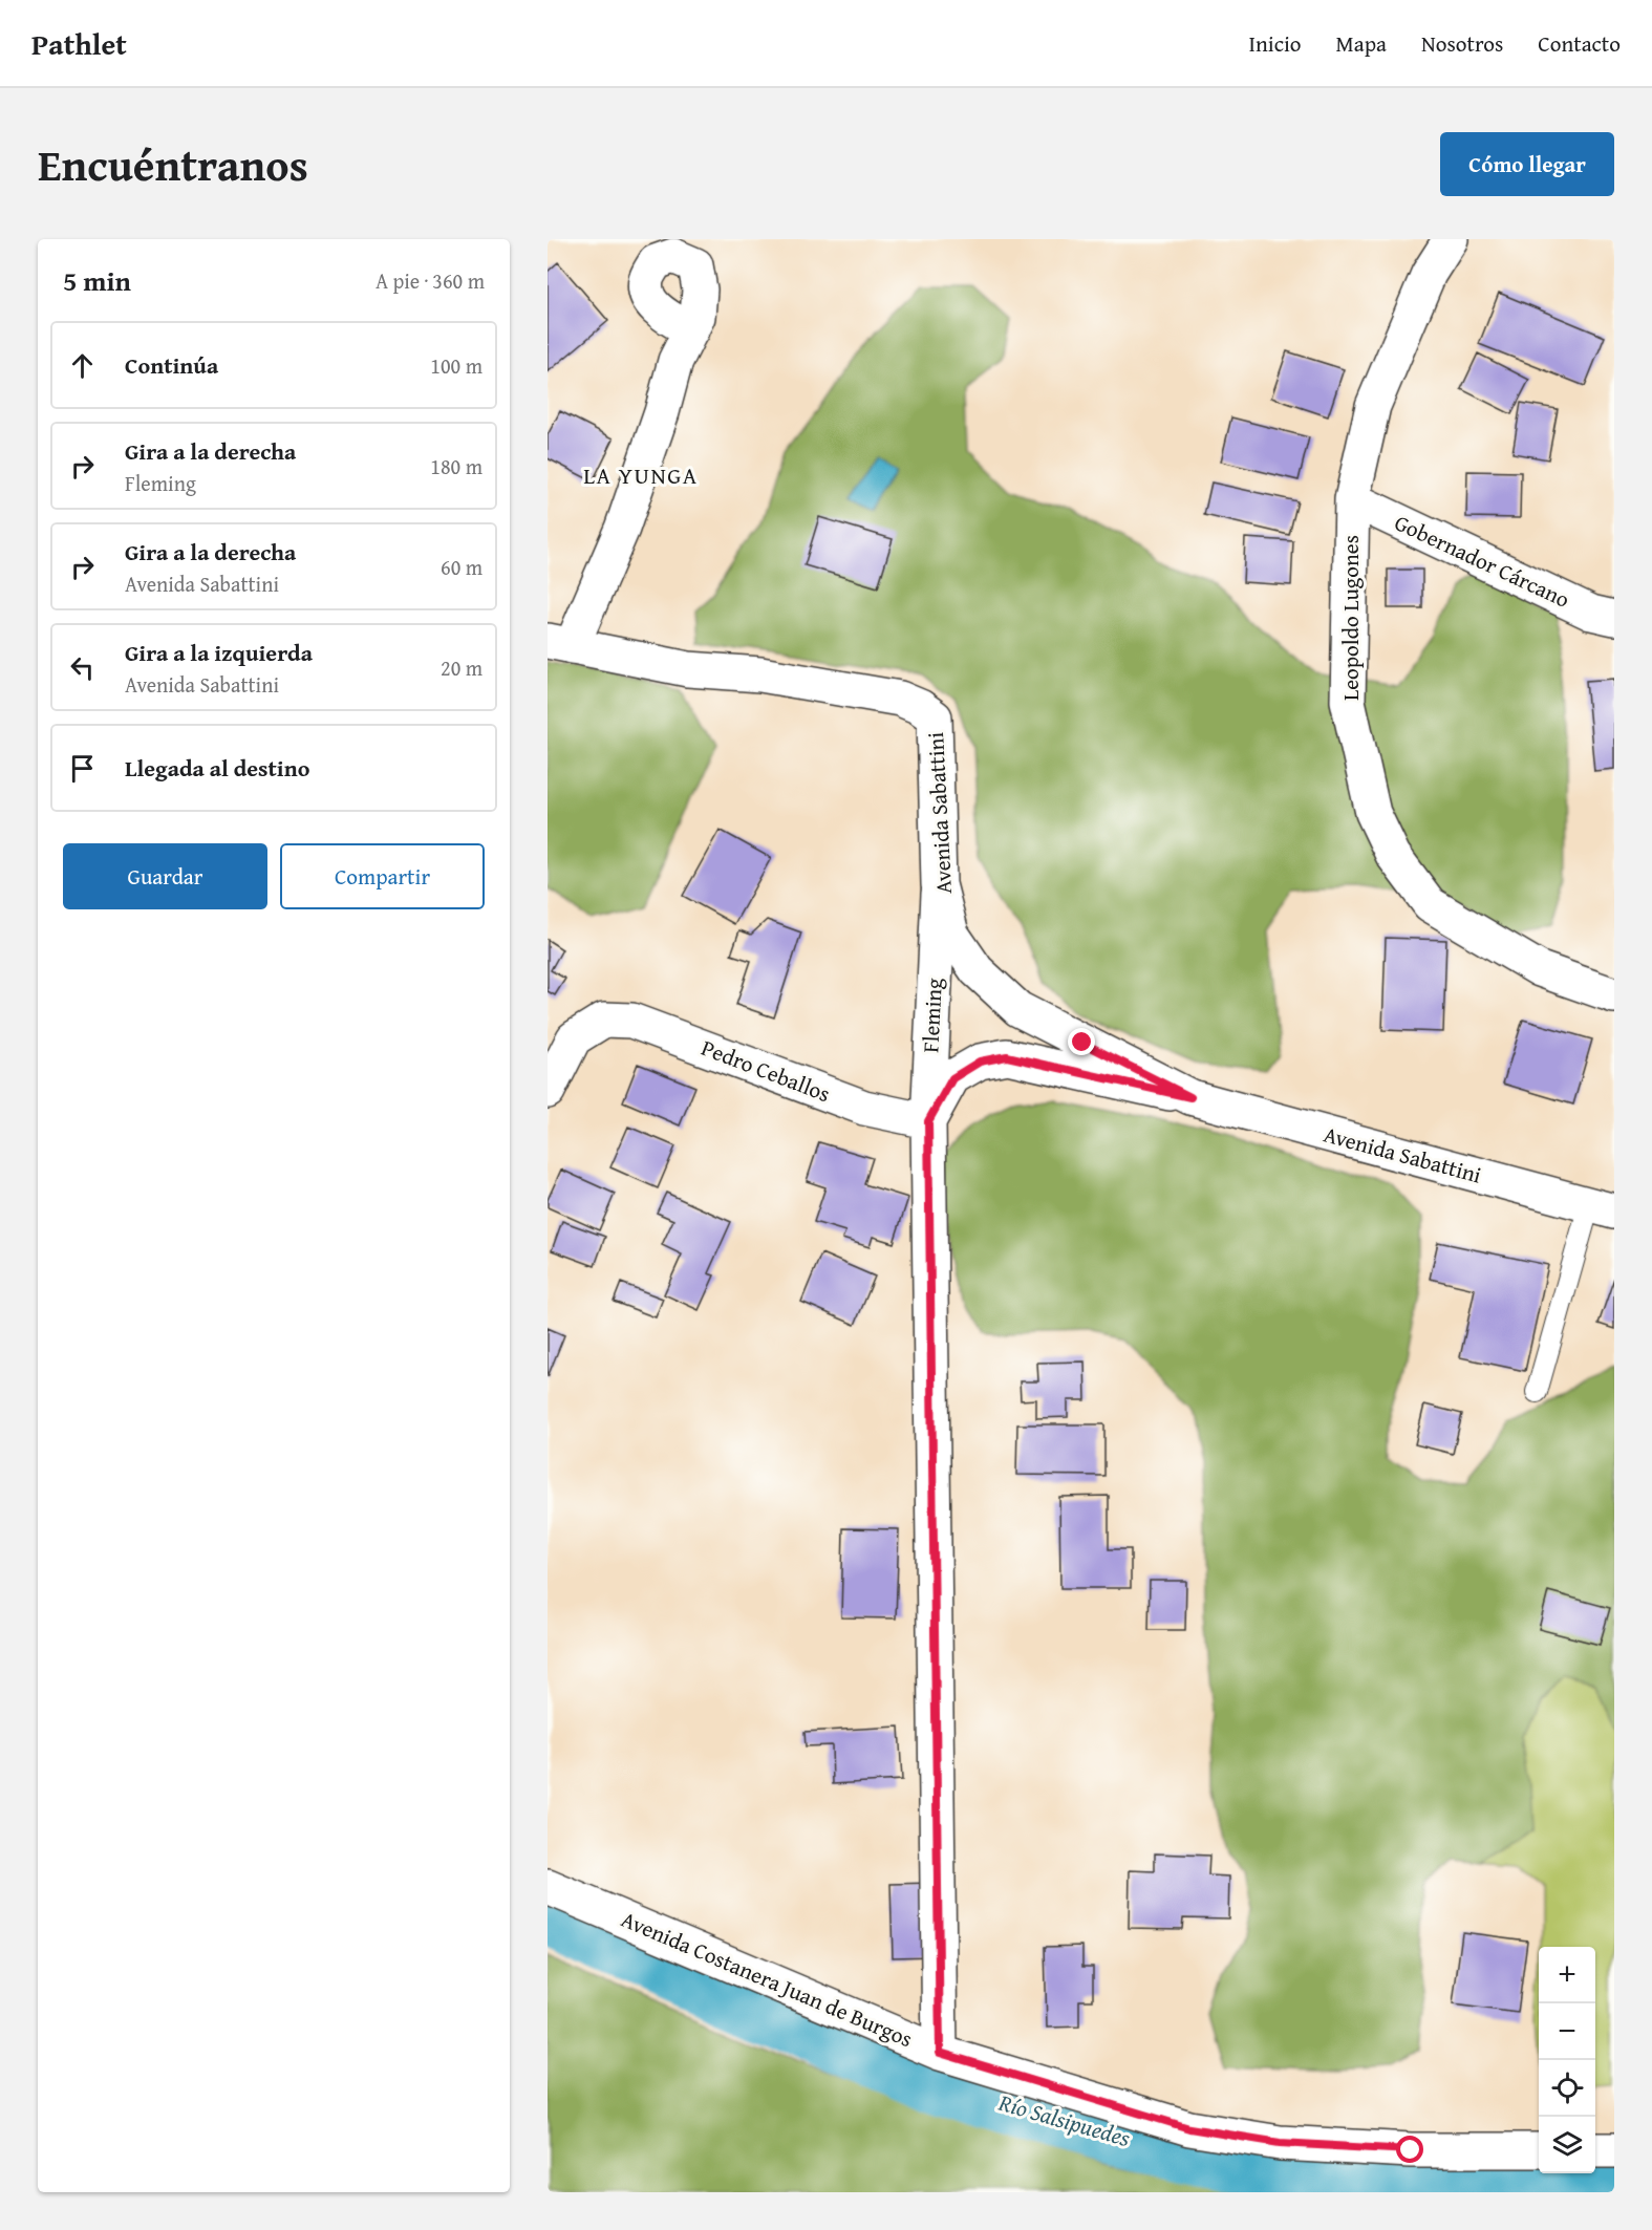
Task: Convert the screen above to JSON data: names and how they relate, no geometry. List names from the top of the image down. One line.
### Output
{"streets":{"street":["Gobernador Cárcano","Leopoldo Lugones","Avenida Sabattini","Fleming","Pedro Ceballos","Avenida Costanera Juan de Burgos"]},"crossings":[["Gobernador Cárcano","Leopoldo Lugones"],["Avenida Sabattini","Fleming"],["Avenida Sabattini","Pedro Ceballos"],["Fleming","Pedro Ceballos"],["Fleming","Avenida Costanera Juan de Burgos"]],"districts":["LA YUNGA"],"water":["Río Salsipuedes"],"page":{"header":"Pathlet","nav":["Inicio","Mapa","Nosotros","Contacto"],"title":"Encuéntranos","buttons":["Cómo llegar",["Guardar","Compartir"]],"heading":["5 min","A pie · 360 m"],"list":[["Continúa","100 m"],["Gira a la derecha","Fleming","180 m"],["Gira a la derecha","Avenida Sabattini","60 m"],["Gira a la izquierda","Avenida Sabattini","20 m"],"Llegada al destino"],"map_buttons":["+","−"]}}
